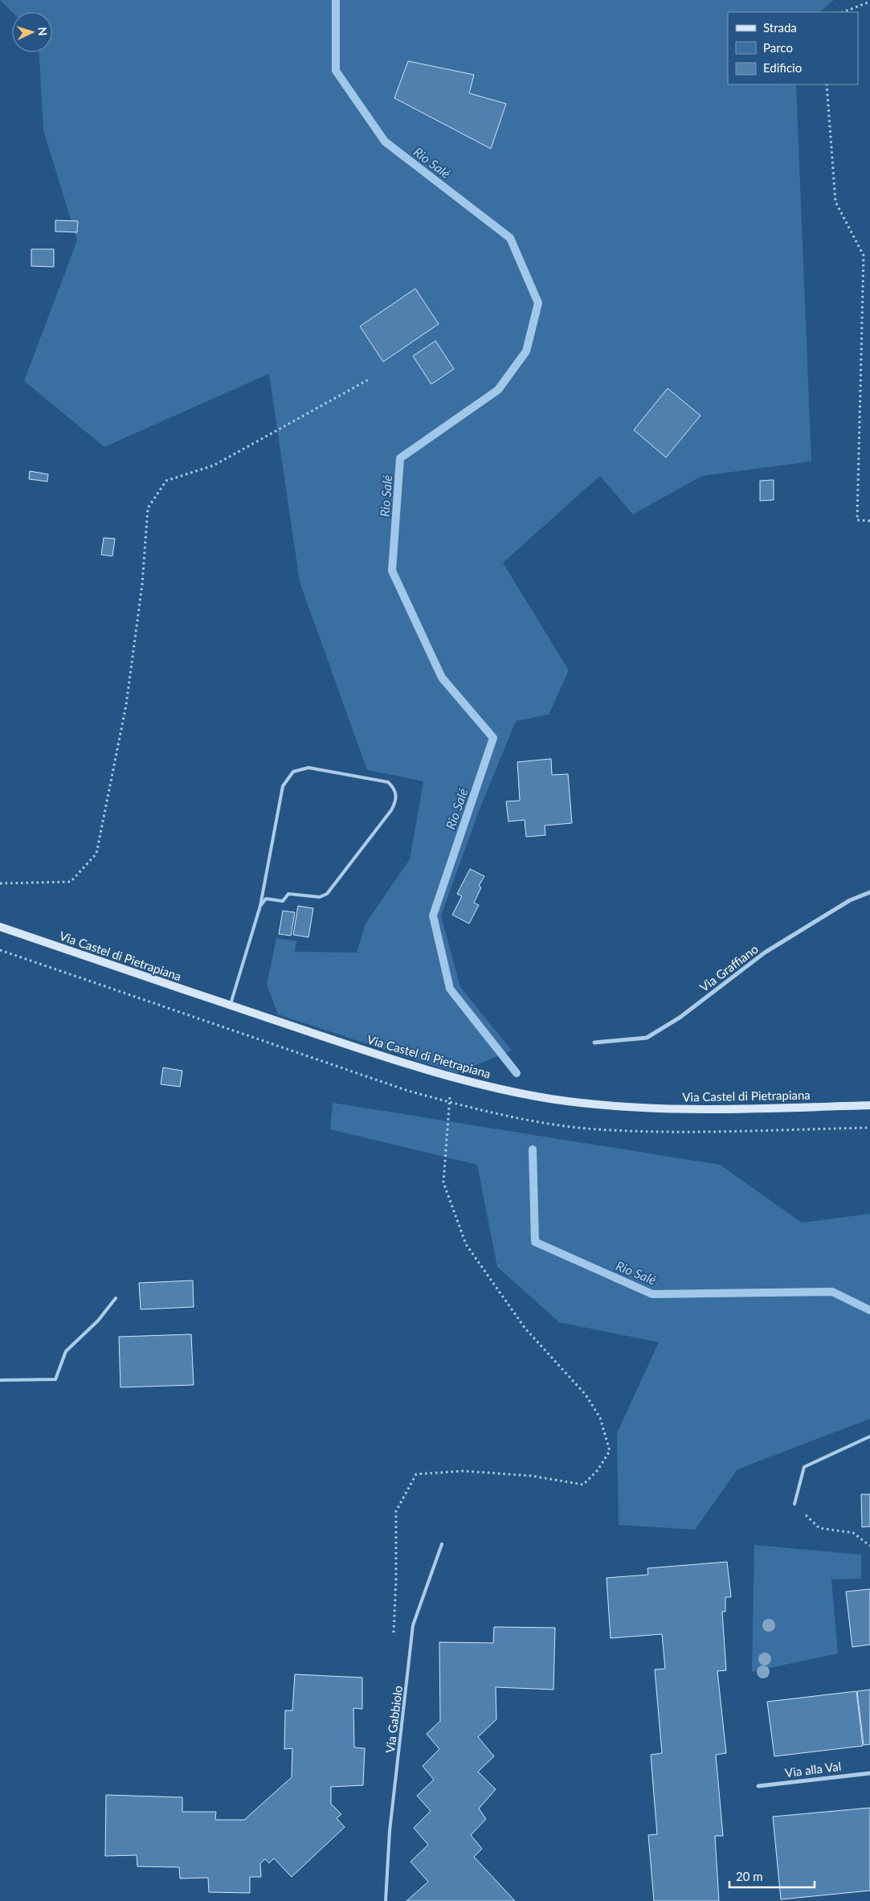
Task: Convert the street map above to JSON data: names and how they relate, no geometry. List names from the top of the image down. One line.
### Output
{"streets":{"main road":["Via Castel di Pietrapiana"],"street":["Via Graffiano","Via alla Val"],"lane":["Via Gabbiolo"]},"water":["Rio Salé"],"legend":["Strada","Parco","Edificio"],"scale_bar":"20 m","north":"right"}
